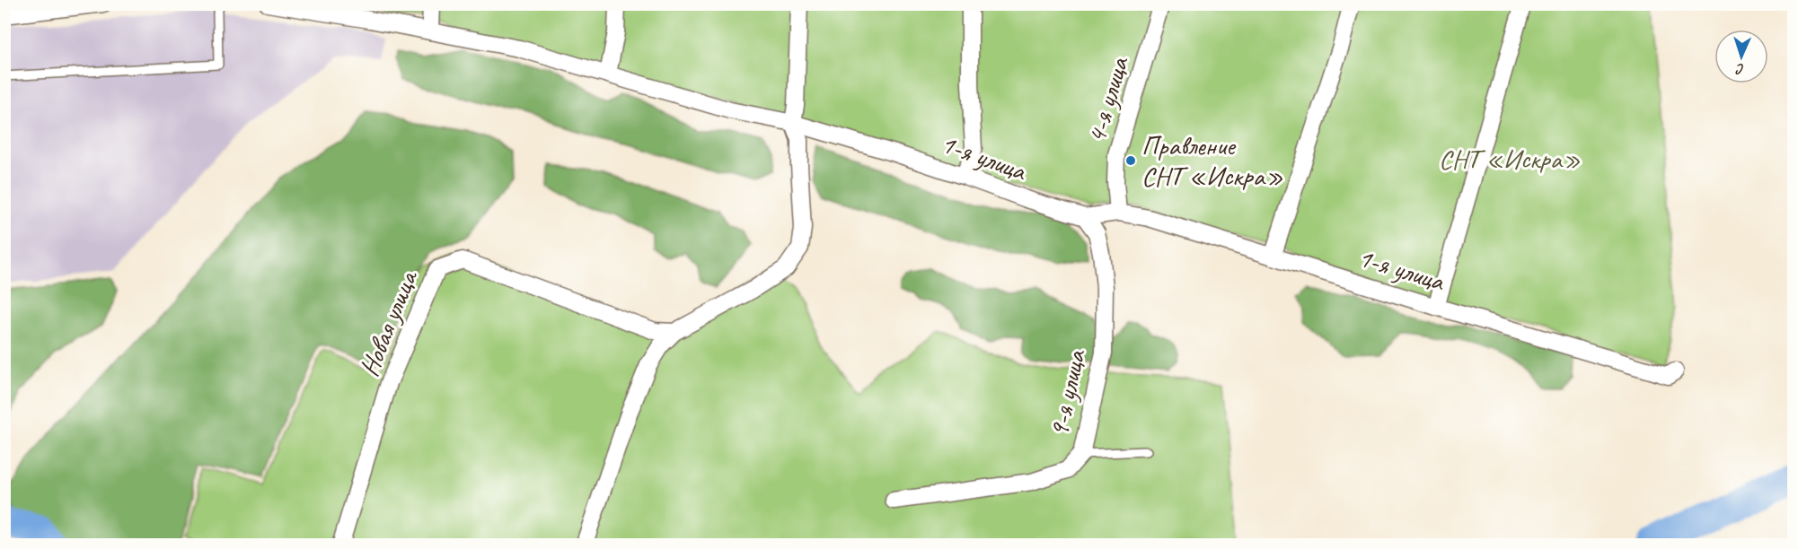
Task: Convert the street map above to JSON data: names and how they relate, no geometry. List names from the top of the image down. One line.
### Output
{"streets":{"street":["4-я улица","1-я улица","Новая улица","9-я улица"]},"crossings":[["4-я улица","1-я улица"],["1-я улица","9-я улица"]],"parks":["СНТ «Искра»"],"places":["Правление СНТ «Искра»"],"north":"bottom"}
